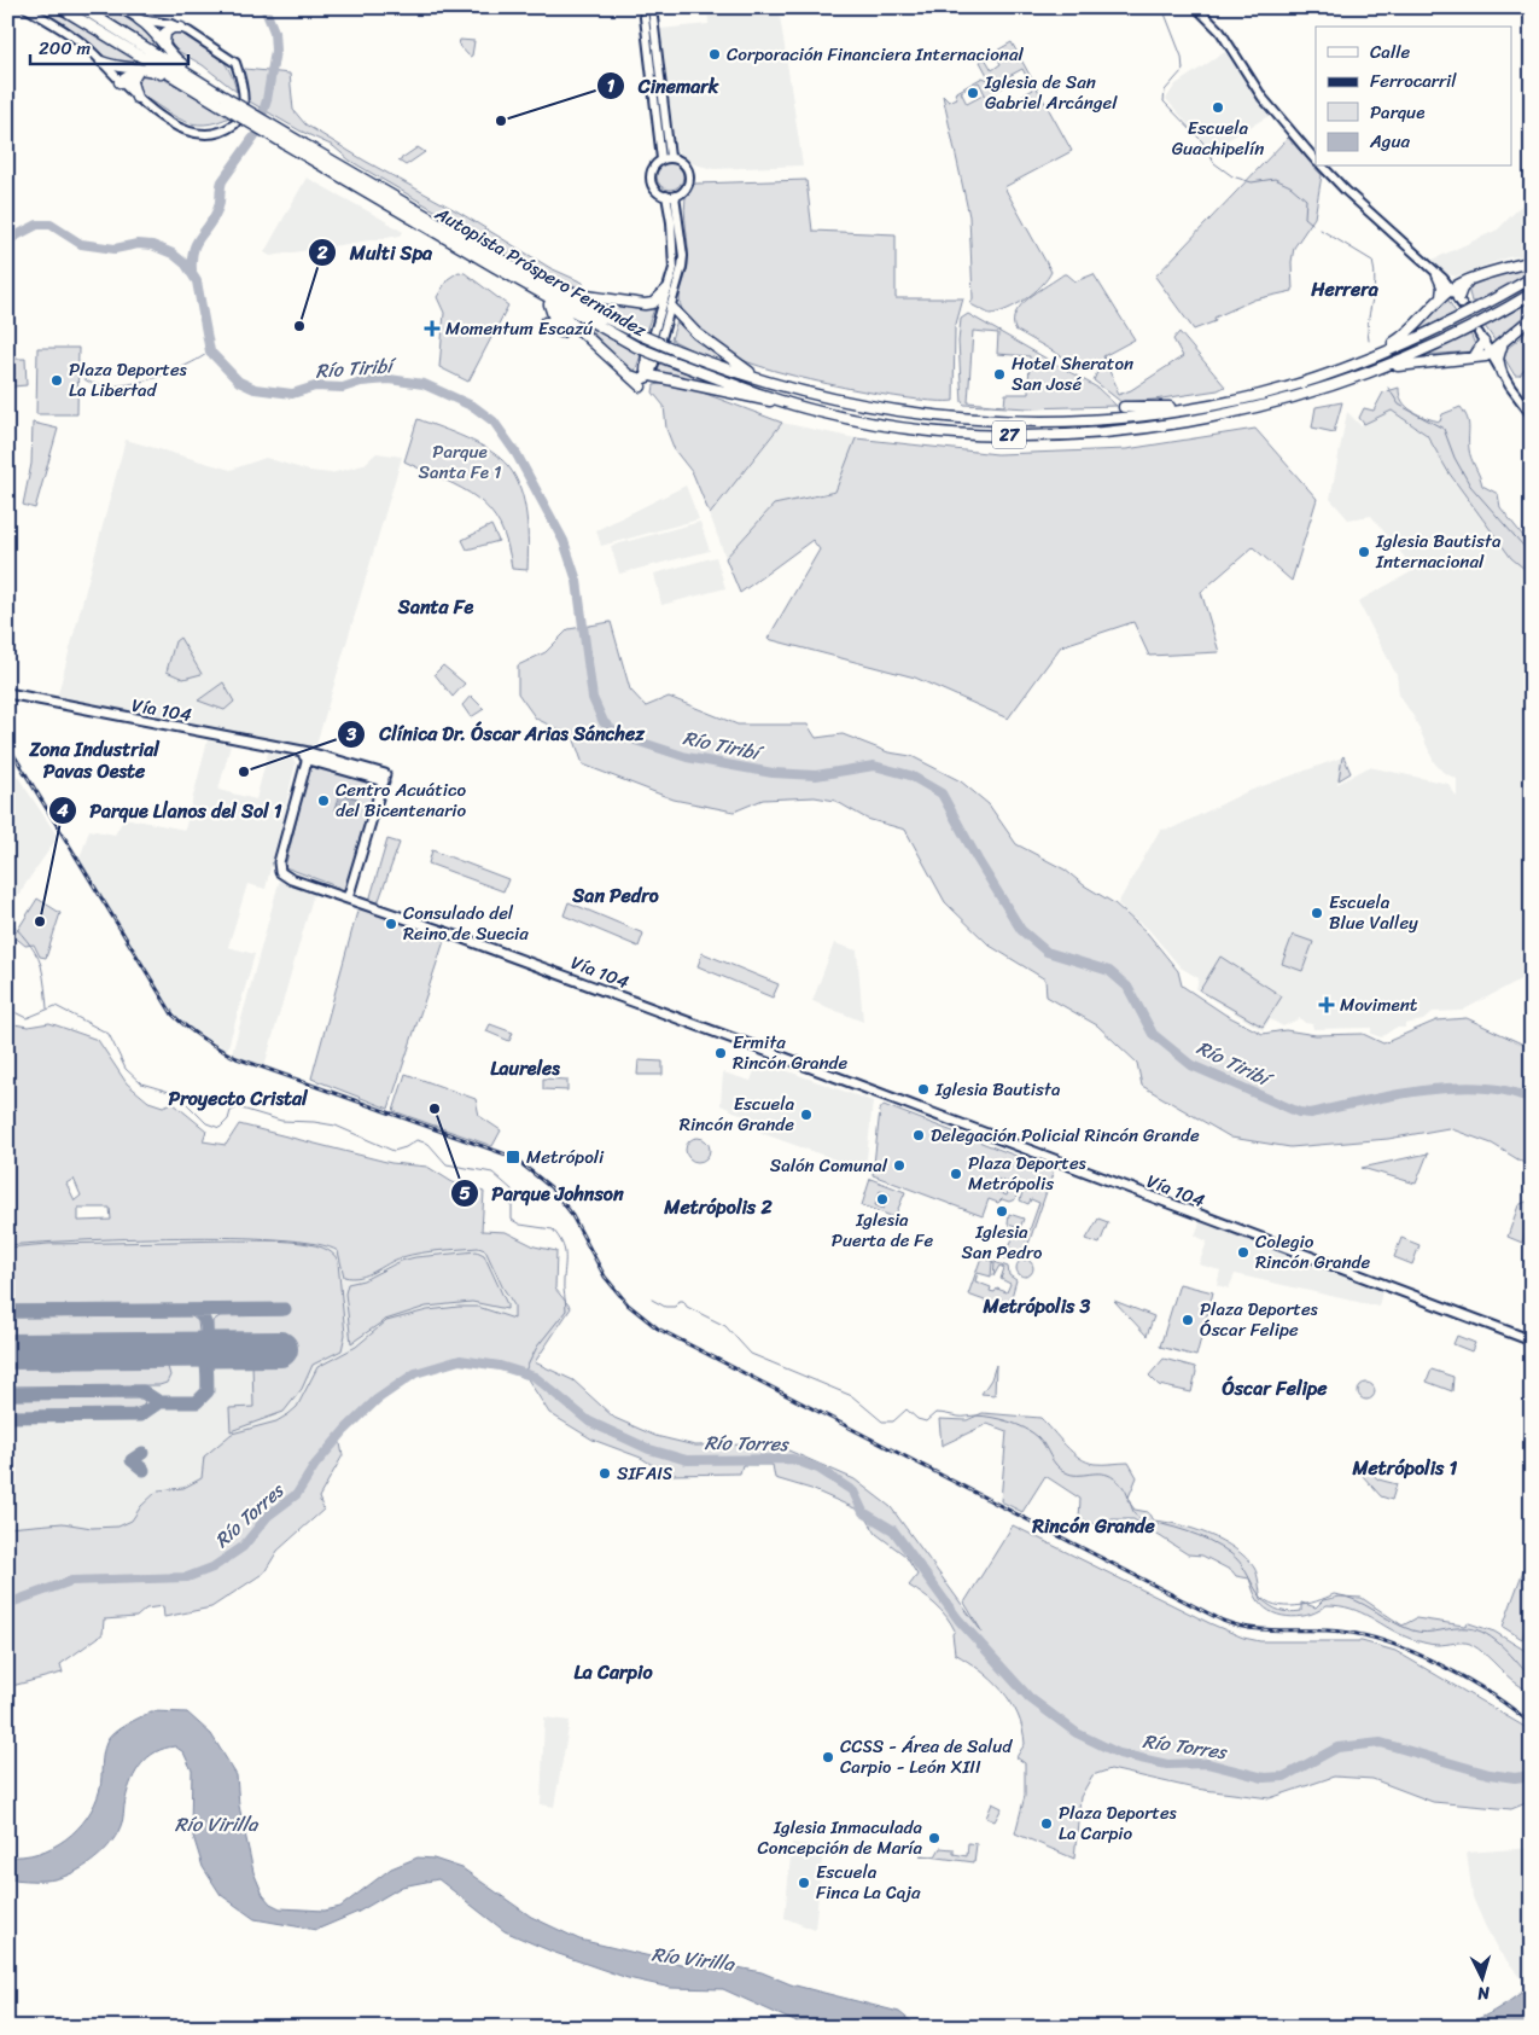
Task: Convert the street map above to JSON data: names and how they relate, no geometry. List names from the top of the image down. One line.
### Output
{"streets":{"highway":["Autopista Próspero Fernández","27"],"main road":["Vía 104"]},"districts":["Herrera","Santa Fe","Zona Industrial Pavas Oeste","San Pedro","Laureles","Proyecto Cristal","Metrópolis 2","Metrópolis 3","Óscar Felipe","Metrópolis 1","Rincón Grande","La Carpio"],"water":["Río Tiribí","Río Torres","Río Virilla"],"parks":["Parque Santa Fe 1"],"places":{"other":["Corporación Financiera Internacional","Iglesia de San Gabriel Arcángel","Escuela Guachipelín","Cinemark","Multi Spa","Hotel Sheraton San José","Plaza Deportes La Libertad","Iglesia Bautista Internacional","Clínica Dr. Óscar Arias Sánchez","Centro Acuático del Bicentenario","Escuela Blue Valley","Parque Llanos del Sol 1","Consulado del Reino de Suecia","Ermita Rincón Grande","Iglesia Bautista","Parque Johnson","Escuela Rincón Grande","Delegación Policial Rincón Grande","Salón Comunal","Plaza Deportes Metrópolis","Iglesia Puerta de Fe","Iglesia San Pedro","Colegio Rincón Grande","Plaza Deportes Óscar Felipe","SIFAIS","CCSS - Área de Salud Carpio - León XIII","Plaza Deportes La Carpio","Iglesia Inmaculada Concepción de María","Escuela Finca La Caja"],"health":["Momentum Escazú","Moviment"],"transit":["Metrópoli"]},"legend":["Calle","Ferrocarril","Parque","Agua"],"scale_bar":"200 m","north":"bottom"}
